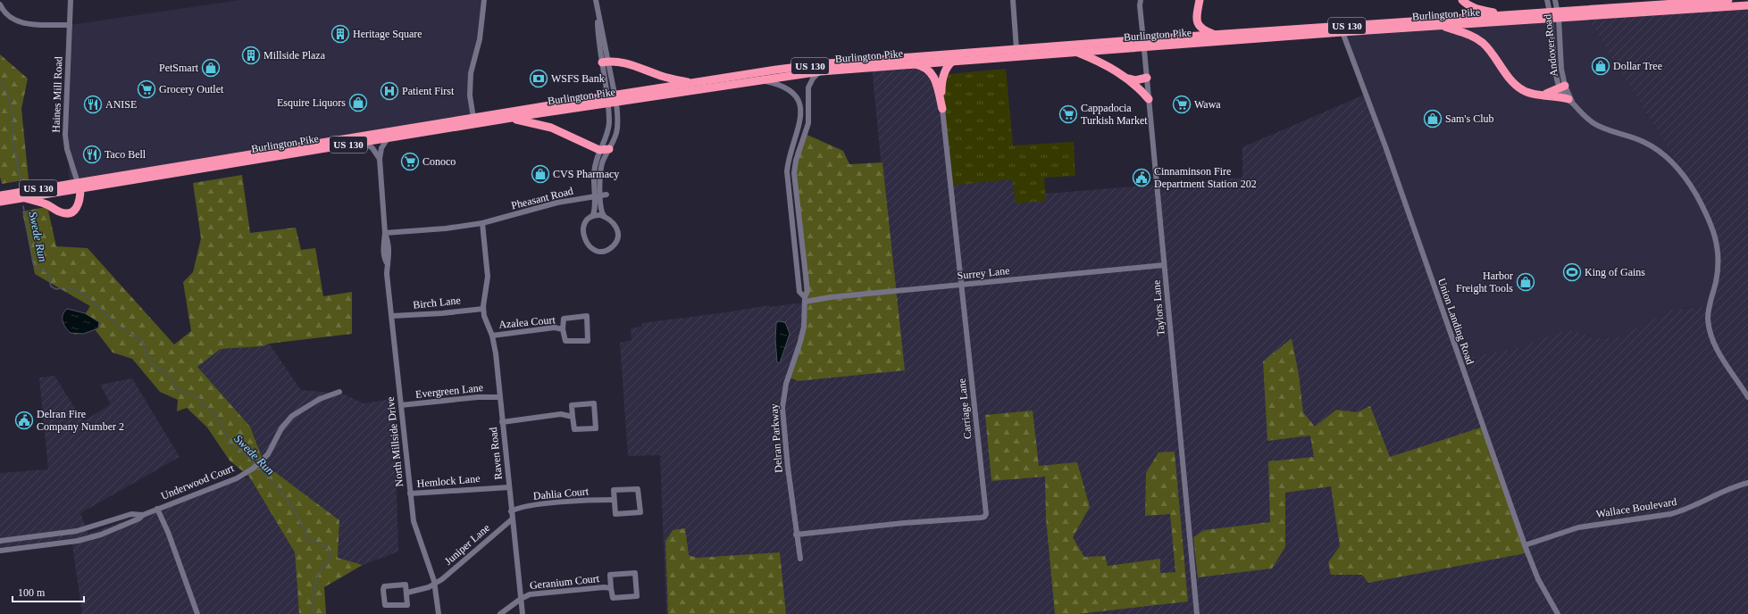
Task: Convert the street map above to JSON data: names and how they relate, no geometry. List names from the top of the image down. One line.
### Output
{"streets":{"highway":["Burlington Pike","US 130"],"street":["Andover Road","Haines Mill Road","Pheasant Road","Surrey Lane","Birch Lane","Taylors Lane","Union Landing Road","Azalea Court","Evergreen Lane","Carriage Lane","Delran Parkway","North Millside Drive","Raven Road","Hemlock Lane","Underwood Court","Dahlia Court","Wallace Boulevard","Juniper Lane","Geranium Court"]},"crossings":[["Burlington Pike","Andover Road"],["Burlington Pike","Haines Mill Road"],["Burlington Pike","Taylors Lane"],["Burlington Pike","Union Landing Road"],["Burlington Pike","Delran Parkway"],["Burlington Pike","North Millside Drive"],["Pheasant Road","North Millside Drive"],["Surrey Lane","Taylors Lane"],["Surrey Lane","Carriage Lane"],["Surrey Lane","Delran Parkway"],["Birch Lane","North Millside Drive"],["Birch Lane","Raven Road"],["Union Landing Road","Wallace Boulevard"],["Azalea Court","Raven Road"],["Evergreen Lane","North Millside Drive"],["Evergreen Lane","Raven Road"],["Carriage Lane","Delran Parkway"],["North Millside Drive","Hemlock Lane"],["North Millside Drive","Juniper Lane"],["Raven Road","Hemlock Lane"],["Raven Road","Dahlia Court"],["Raven Road","Juniper Lane"],["Raven Road","Geranium Court"]],"water":["Swede Run"],"places":{"building":["Heritage Square","Millside Plaza"],"shop":["Dollar Tree","PetSmart","Esquire Liquors","Sam's Club","CVS Pharmacy","Harbor Freight Tools"],"bank":["WSFS Bank"],"supermarket":["Grocery Outlet","Wawa","Cappadocia Turkish Market","Conoco"],"hospital":["Patient First"],"restaurant":["ANISE","Taco Bell"],"public building":["Cinnaminson Fire Department Station 202","Delran Fire Company Number 2"],"sports":["King of Gains"]},"scale_bar":"100 m"}
